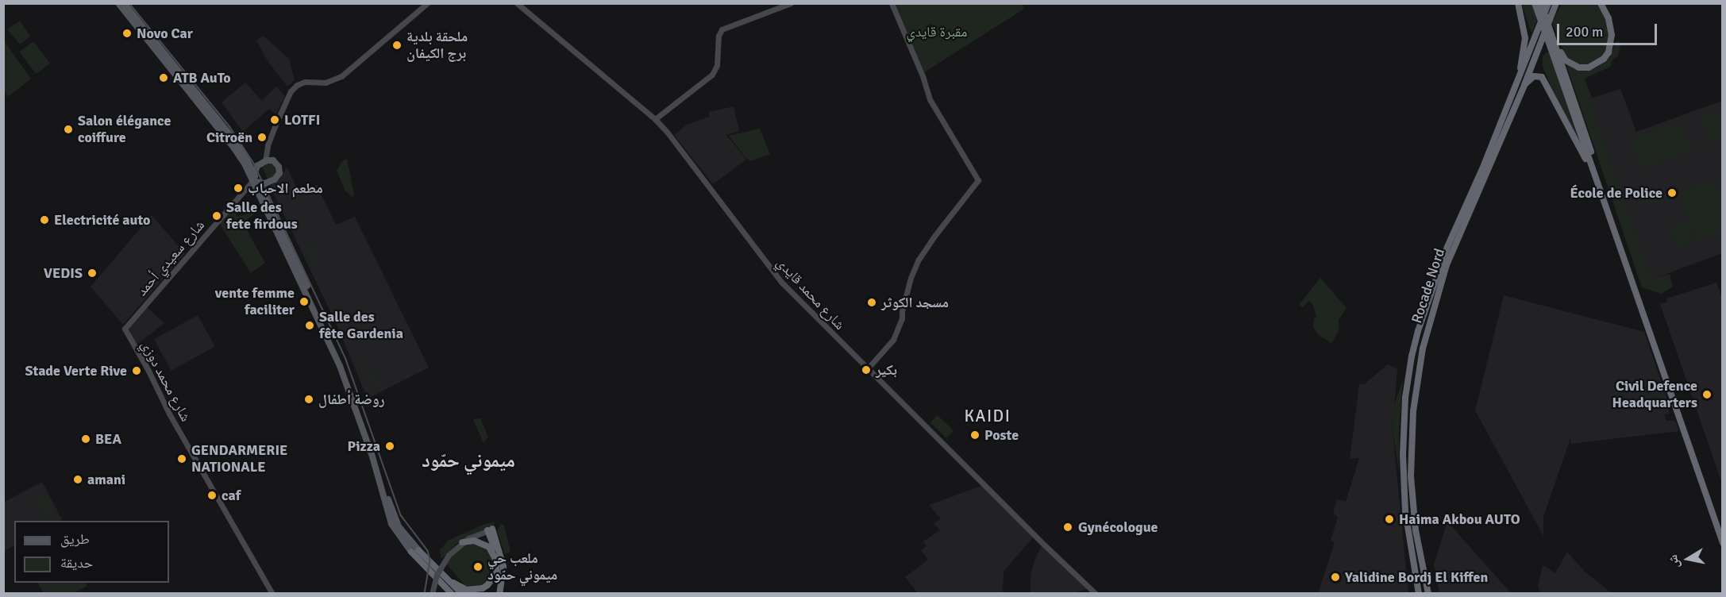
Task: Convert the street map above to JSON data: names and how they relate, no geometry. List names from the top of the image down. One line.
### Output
{"streets":{"highway":["Rocade Nord"],"main road":["شارع سعيدي أحمد","شارع محمد قايدي","شارع محمد دوزي"]},"crossings":[["شارع سعيدي أحمد","شارع محمد دوزي"]],"districts":["KAIDI","ميموني حمّود"],"parks":["مقبرة قايدي"],"places":["Novo Car","ملحقة بلدية برج الكيفان","ATB AuTo","LOTFI","Salon élégance coiffure","Citroën","مطعم الاحباب","École de Police","Salle des fete firdous","Electricité auto","VEDIS","vente femme faciliter","مسجد الكوثر","Salle des fête Gardenia","بكير","Stade Verte Rive","Civil Defence Headquarters","روضة أطفال","Poste","BEA","Pizza","GENDARMERIE NATIONALE","amani","caf","Haima Akbou AUTO","Gynécologue","ملعب حي ميموني حمّود","Yalidine Bordj El Kiffen"],"legend":["طريق","حديقة"],"scale_bar":"200 m","north":"left"}
